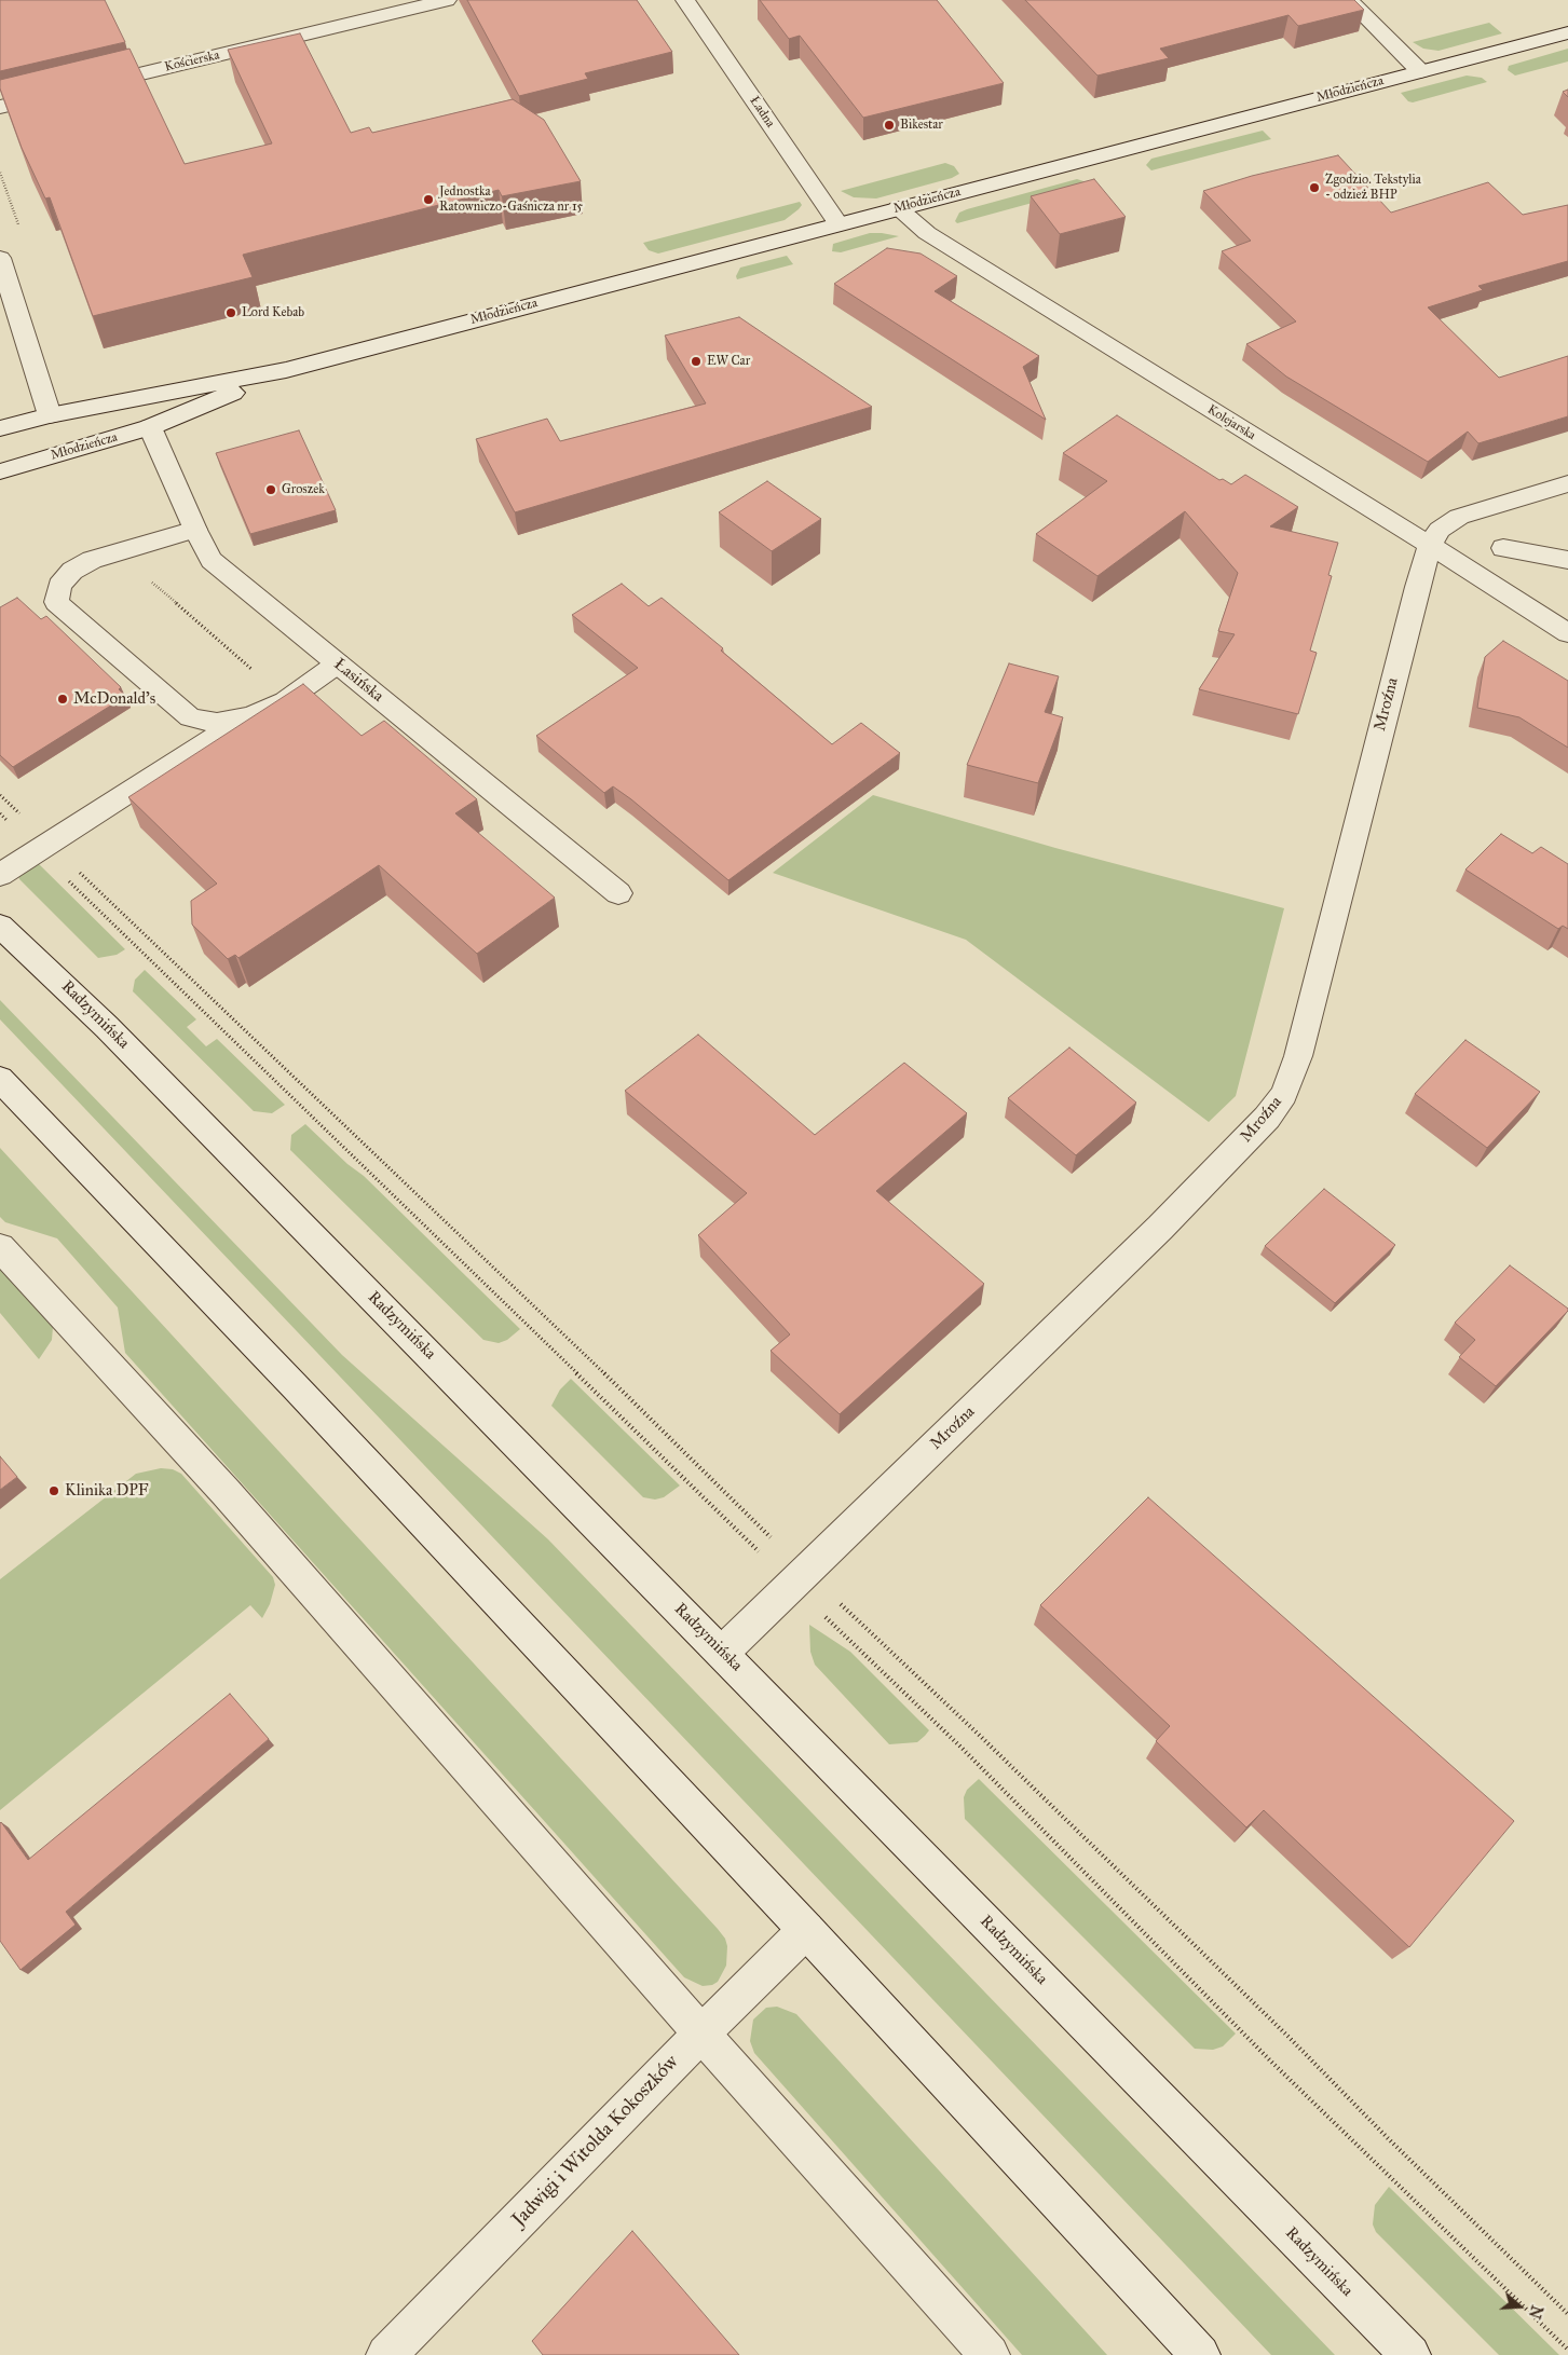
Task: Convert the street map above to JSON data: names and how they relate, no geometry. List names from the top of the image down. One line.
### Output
{"streets":{"street":["Kościerska","Młodzieńcza","Ładna","Kolejarska","Łasińska","Mroźna","Radzymińska","Jadwigi i Witolda Kokoszków"]},"crossings":[["Młodzieńcza","Ładna"],["Młodzieńcza","Kolejarska"],["Młodzieńcza","Łasińska"],["Kolejarska","Mroźna"],["Mroźna","Radzymińska"]],"places":["Bikestar","Zgodzio. Tekstylia - odzież BHP","Jednostka Ratowniczo-Gaśnicza nr 15","Lord Kebab","EW Car","Groszek","McDonald's","Klinika DPF"],"north":"right"}
